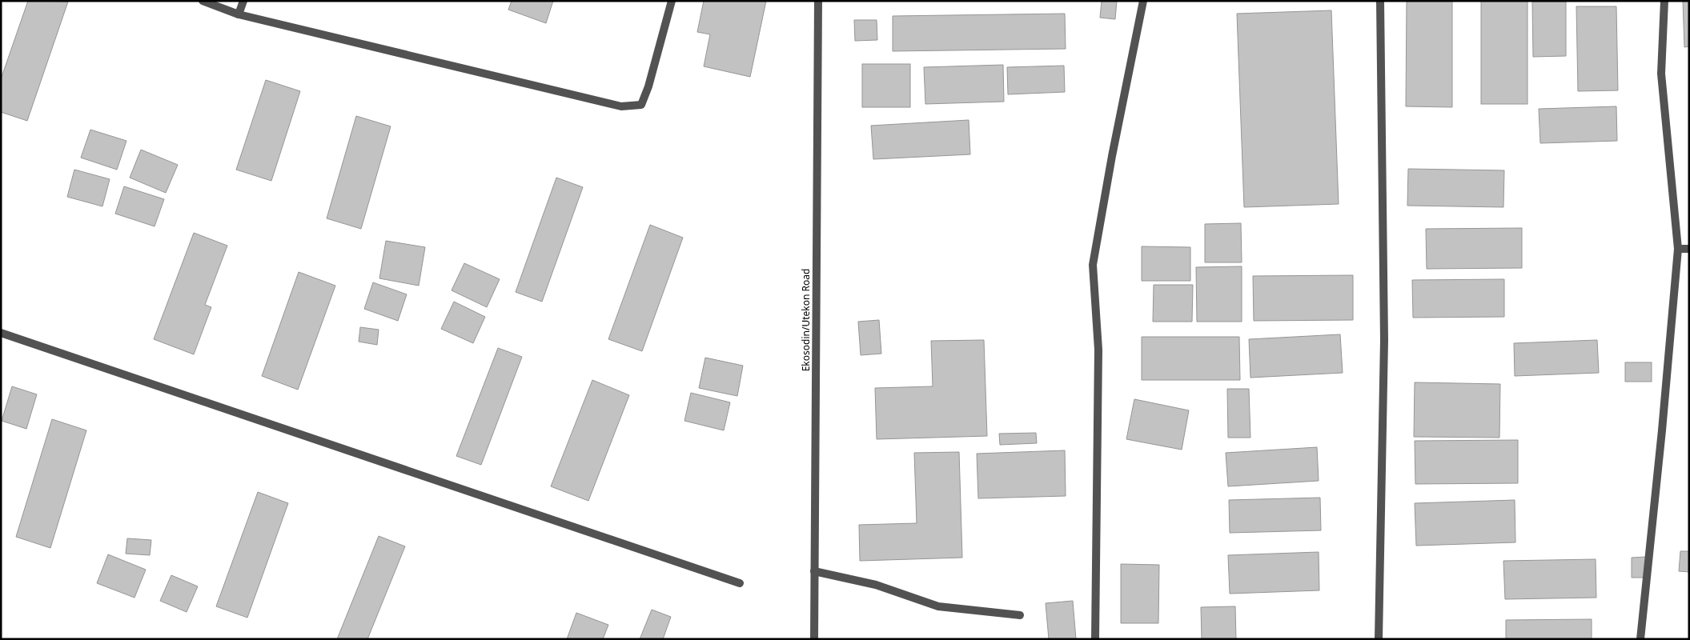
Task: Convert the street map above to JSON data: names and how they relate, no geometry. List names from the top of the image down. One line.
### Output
{"streets":{"street":["Ekosodin/Utekon Road"]}}
